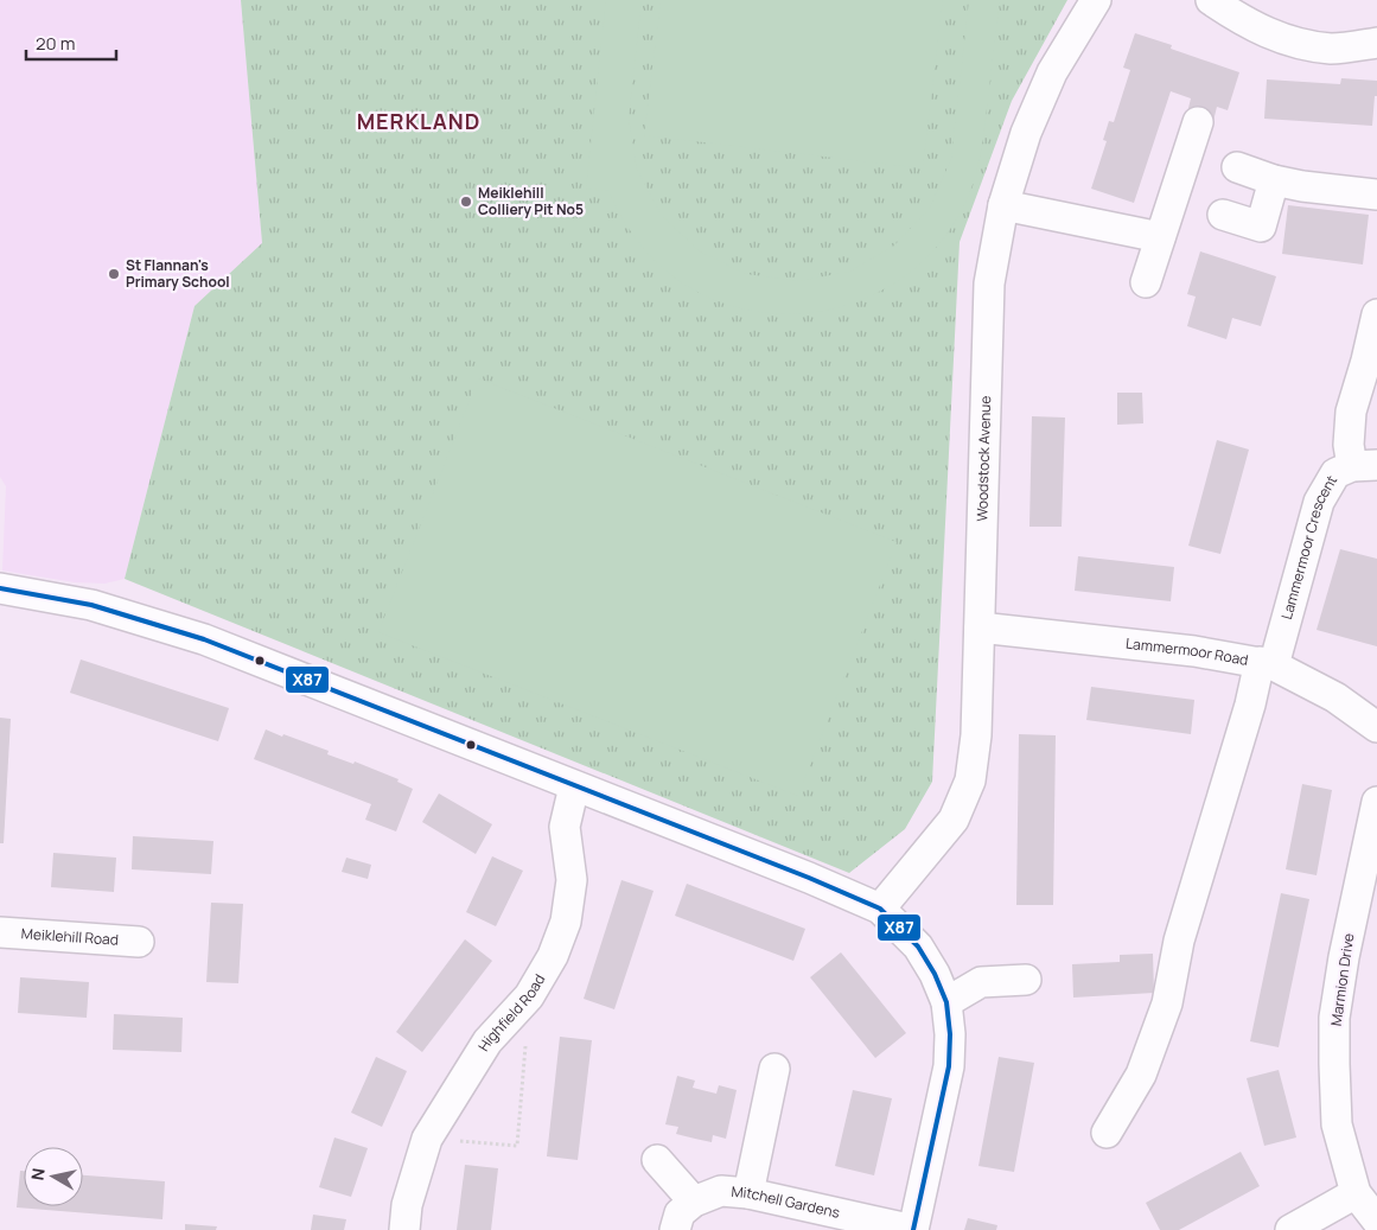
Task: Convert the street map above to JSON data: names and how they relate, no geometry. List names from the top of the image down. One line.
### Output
{"streets":{"street":["Woodstock Avenue","Lammermoor Crescent","Lammermoor Road","Meiklehill Road","Marmion Drive","Highfield Road","Mitchell Gardens"]},"crossings":[["Woodstock Avenue","Lammermoor Road"],["Lammermoor Crescent","Lammermoor Road"]],"districts":["MERKLAND"],"places":["Meiklehill Colliery Pit No5","St Flannan's Primary School"],"lines":["transit line X87"],"scale_bar":"20 m","north":"left"}
